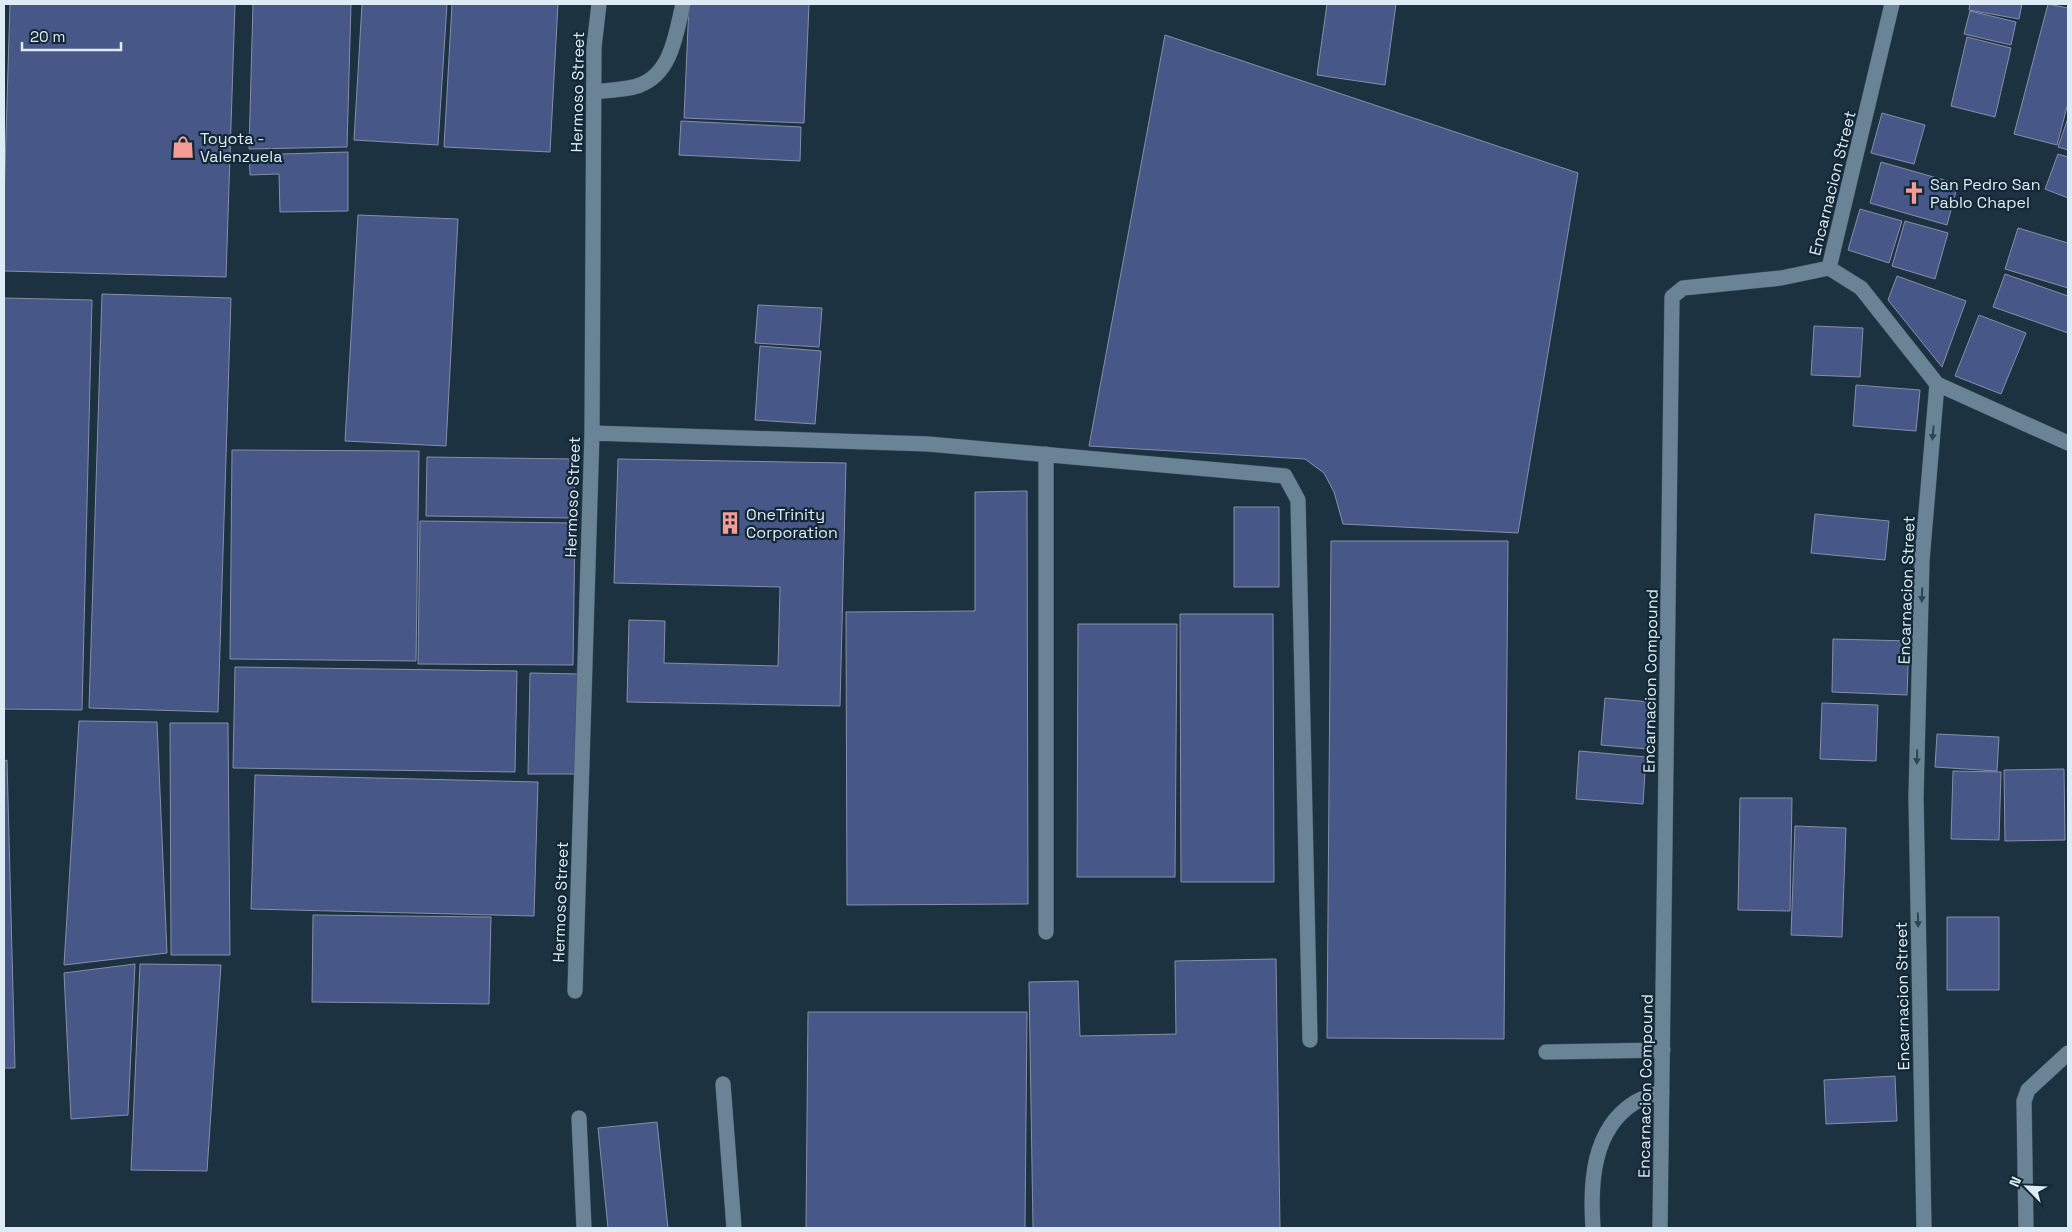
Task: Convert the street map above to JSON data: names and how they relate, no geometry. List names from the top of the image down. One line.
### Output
{"streets":{"street":["Hermoso Street","Encarnacion Street","Encarnacion Compound"]},"crossings":[["Encarnacion Street","Encarnacion Compound"]],"one_way":["Encarnacion Street"],"places":{"shop":["Toyota - Valenzuela"],"church":["San Pedro San Pablo Chapel"],"building":["OneTrinity Corporation"]},"scale_bar":"20 m","north":"top left"}
